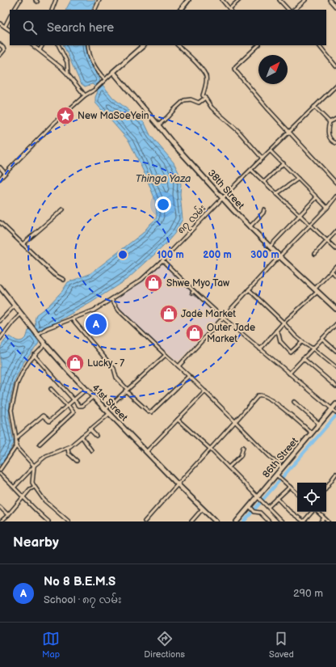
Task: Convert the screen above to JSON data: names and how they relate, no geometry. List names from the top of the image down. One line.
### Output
{"streets":{"main road":["38th Street","41st Street","86th Street"],"street":["၈၇ လမ်း"]},"crossings":[["38th Street","၈၇ လမ်း"],["၈၇ လမ်း","41st Street"]],"water":["Thinga Yaza"],"places":{"place":["New MaSoeYein"],"shop":["Shwe Myo Taw","Jade Market","Outer Jade Market","Lucky - 7"]},"north":"top right","page":{"search":"Search here","pins":"A","heading":"Nearby","list":[{"mark":"A","name":"No 8 B.E.M.S","note":"School · ၈၇ လမ်း","value":"290 m"}],"nav":["Map","Directions","Saved"]},"rings":["100 m","200 m","300 m"]}
